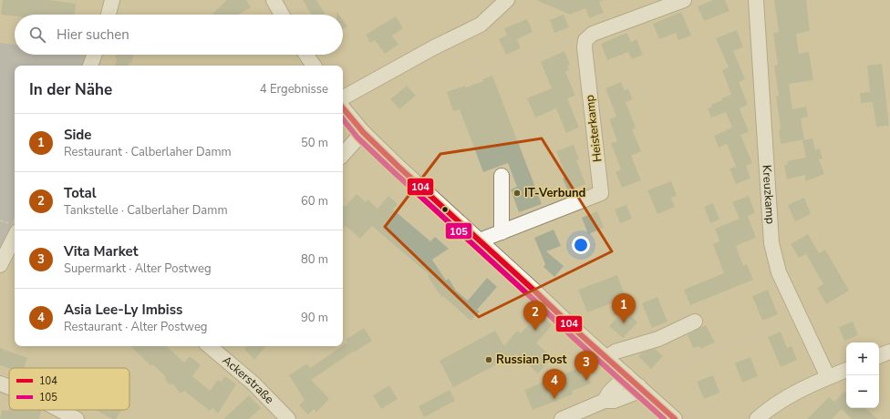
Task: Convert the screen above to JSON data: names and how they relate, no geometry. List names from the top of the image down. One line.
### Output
{"streets":{"street":["Heisterkamp","Kreuzkamp","Ackerstraße"]},"places":["IT-Verbund","Russian Post"],"lines":["transit line 104","transit line 105"],"legend":["104","105"],"page":{"search":"Hier suchen","heading":["In der Nähe","4 Ergebnisse"],"list":[{"mark":"1","name":"Side","note":"Restaurant · Calberlaher Damm","value":"50 m"},{"mark":"2","name":"Total","note":"Tankstelle · Calberlaher Damm","value":"60 m"},{"mark":"3","name":"Vita Market","note":"Supermarkt · Alter Postweg","value":"80 m"},{"mark":"4","name":"Asia Lee-Ly Imbiss","note":"Restaurant · Alter Postweg","value":"90 m"}],"pins":["1","2","3","4"],"map_buttons":["+","−"]}}
